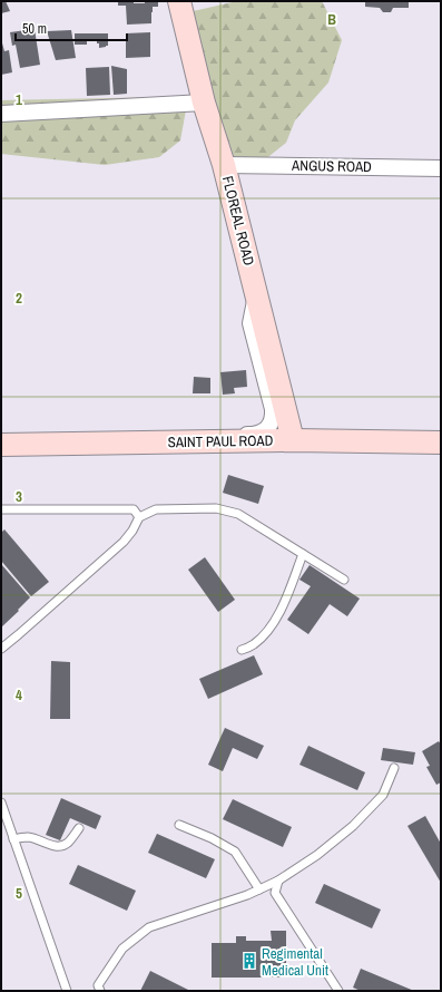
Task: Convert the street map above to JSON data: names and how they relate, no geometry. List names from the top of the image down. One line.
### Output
{"streets":{"main road":["FLOREAL ROAD","SAINT PAUL ROAD"],"street":["ANGUS ROAD"]},"crossings":[["ANGUS ROAD","FLOREAL ROAD"],["FLOREAL ROAD","SAINT PAUL ROAD"]],"places":{"building":["Regimental Medical Unit"]},"scale_bar":"50 m","grid":{"columns":["B"],"rows":["1","2","3","4","5"]}}
